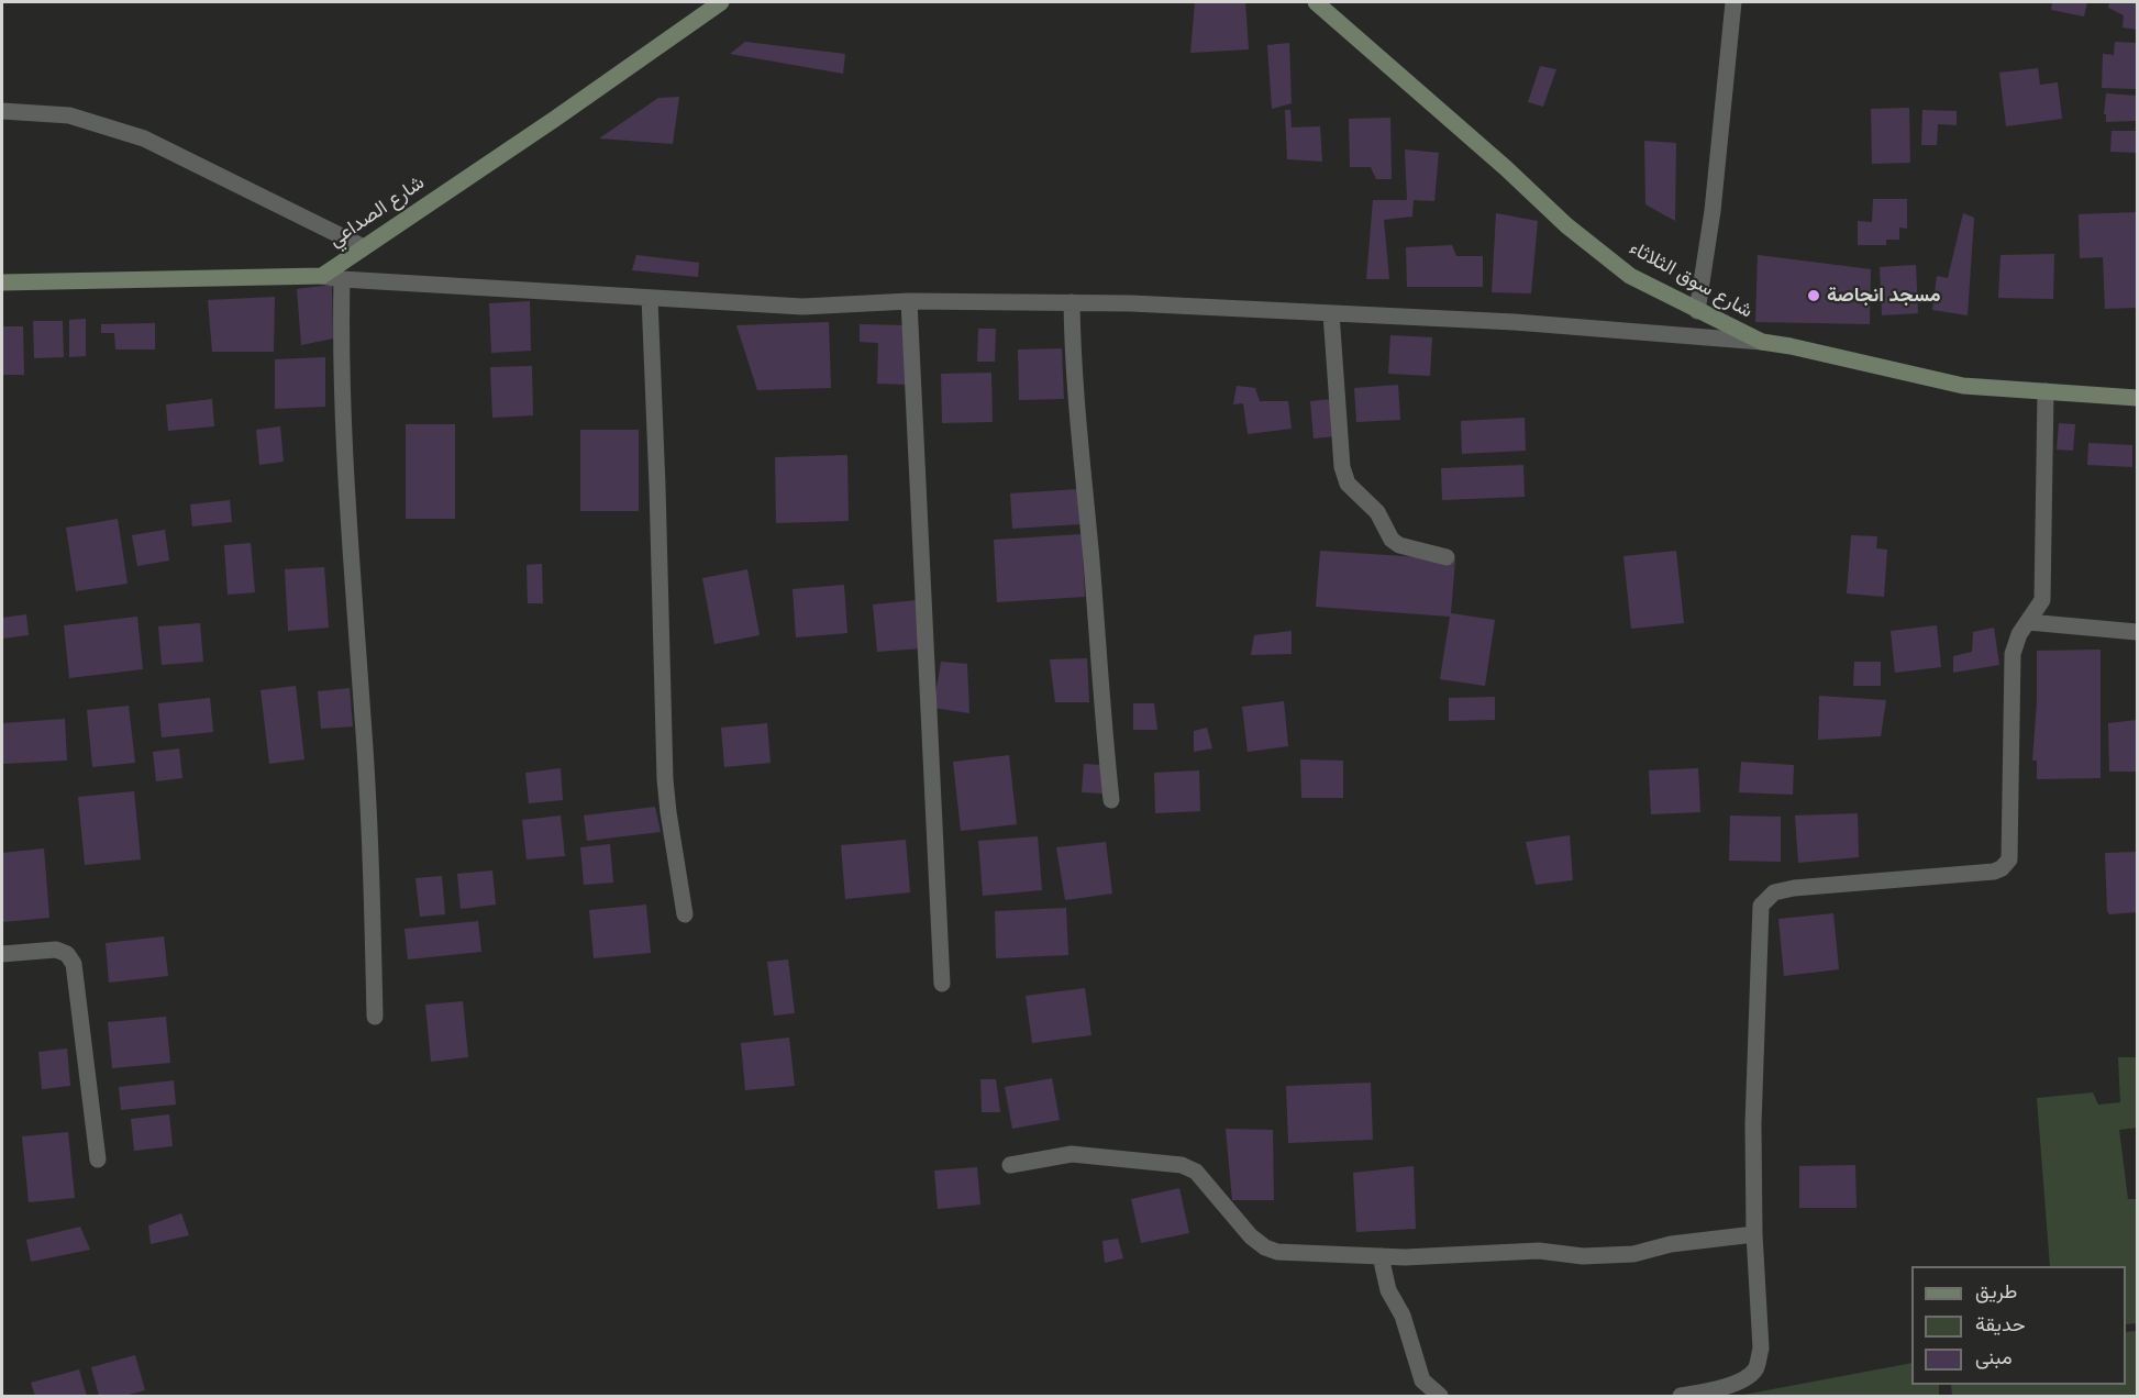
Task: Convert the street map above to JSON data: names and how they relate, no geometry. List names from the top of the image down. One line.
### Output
{"streets":{"street":["شارع الصداعي","شارع سوق الثلاثاء"]},"places":["مسجد انجاصة"],"legend":["طريق","حديقة","مبنى"]}
